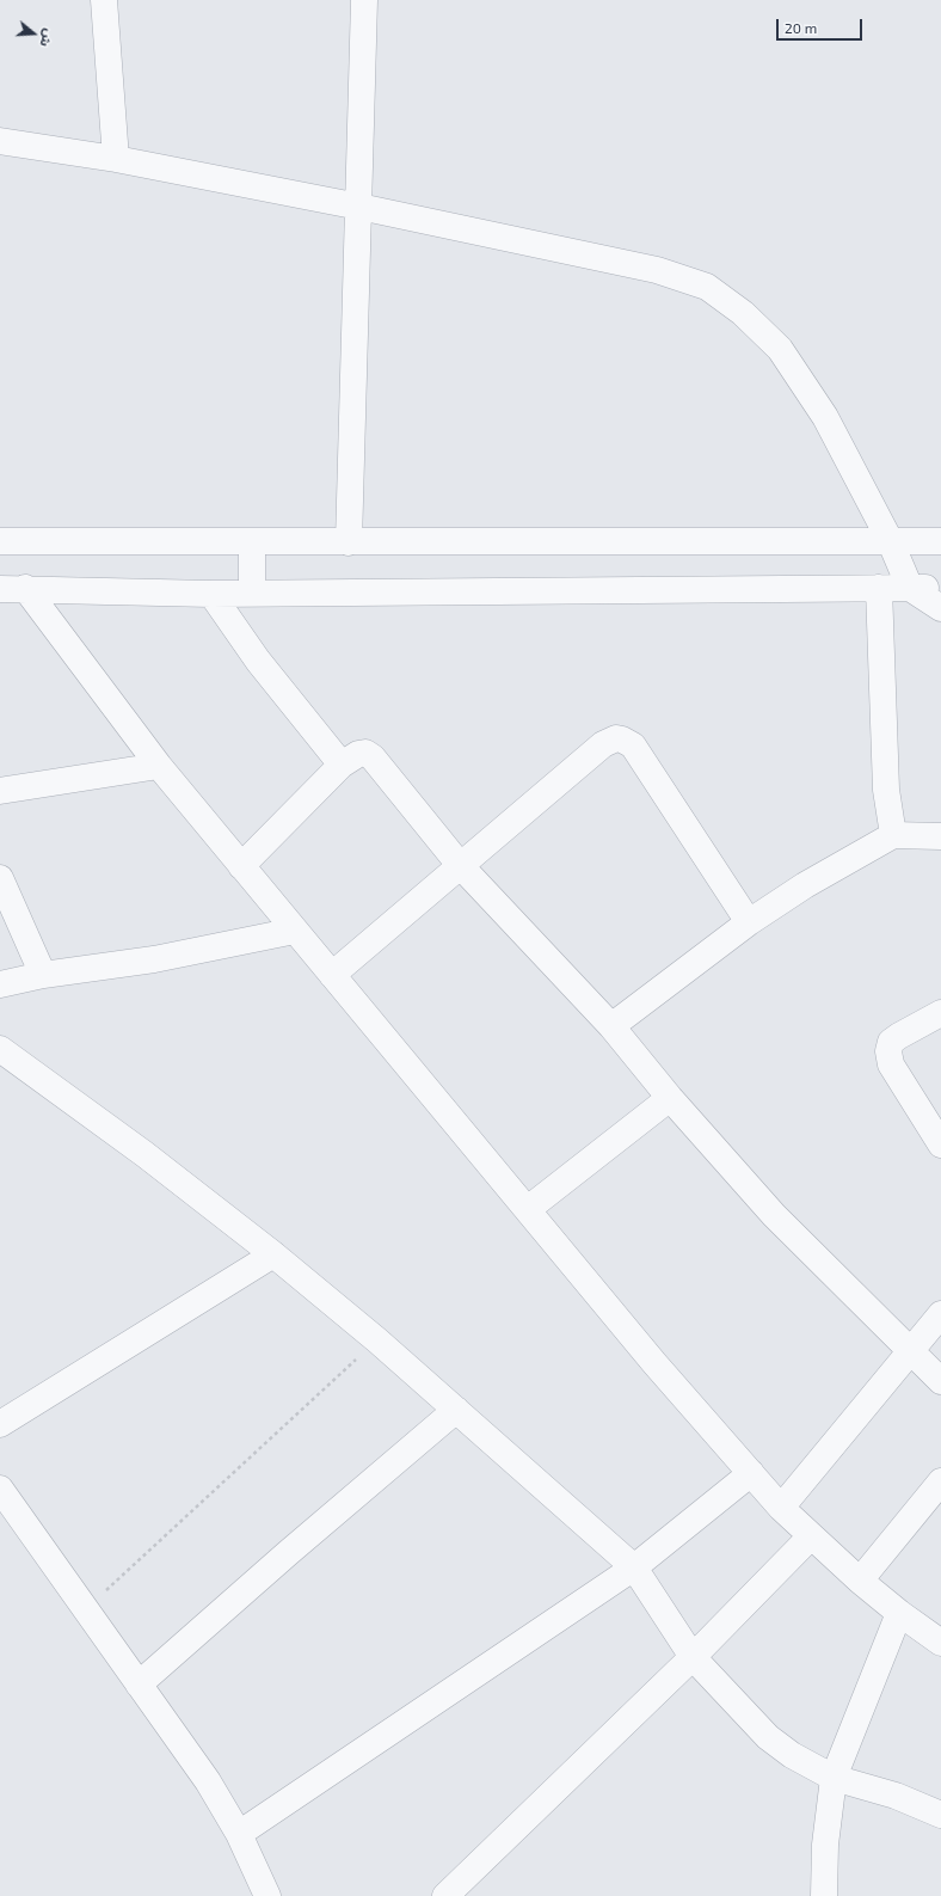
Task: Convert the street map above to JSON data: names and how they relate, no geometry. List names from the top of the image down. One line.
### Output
{"scale_bar":"20 m","north":"right"}
